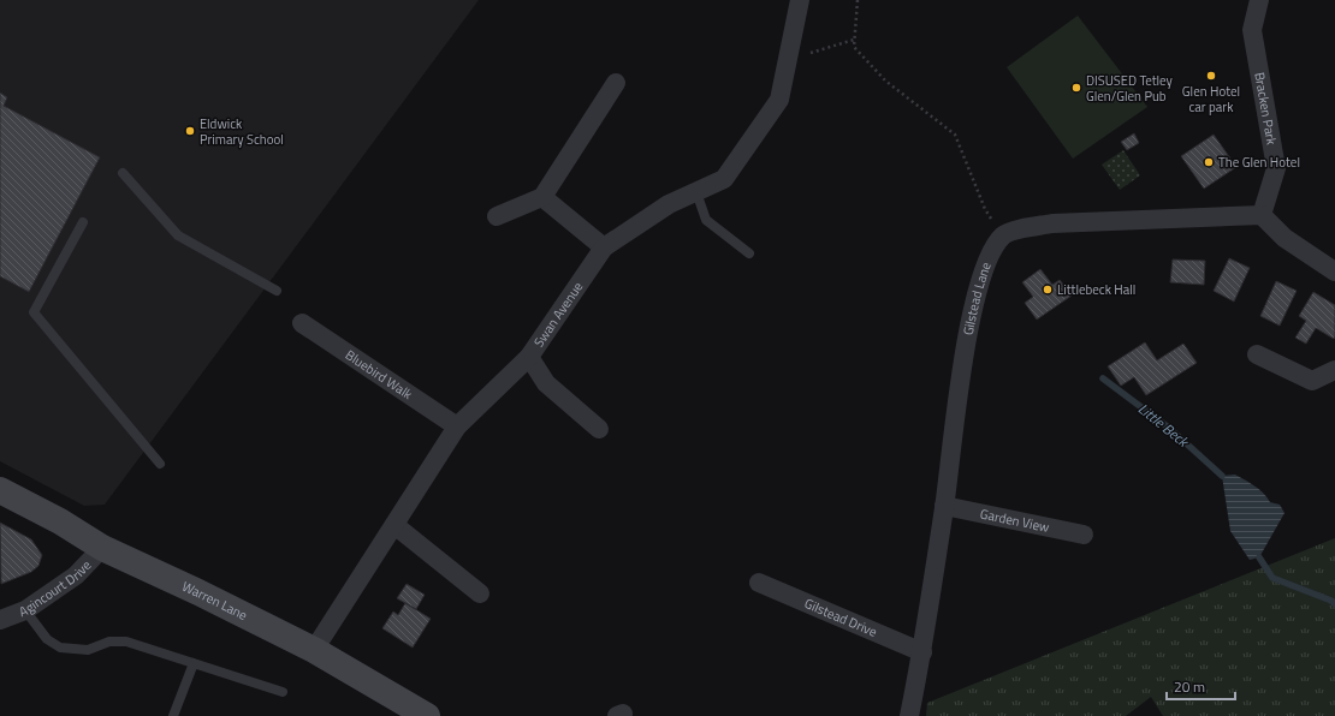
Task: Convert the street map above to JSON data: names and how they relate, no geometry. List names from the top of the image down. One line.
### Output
{"streets":{"street":["Bracken Park","Gilstead Lane","Swan Avenue","Bluebird Walk","Garden View","Agincourt Drive","Warren Lane","Gilstead Drive"]},"crossings":[["Gilstead Lane","Garden View"],["Gilstead Lane","Gilstead Drive"],["Swan Avenue","Bluebird Walk"],["Swan Avenue","Warren Lane"],["Agincourt Drive","Warren Lane"]],"water":["Little Beck"],"places":["Glen Hotel car park","DISUSED Tetley Glen/Glen Pub","Eldwick Primary School","The Glen Hotel","Littlebeck Hall"],"scale_bar":"20 m"}
